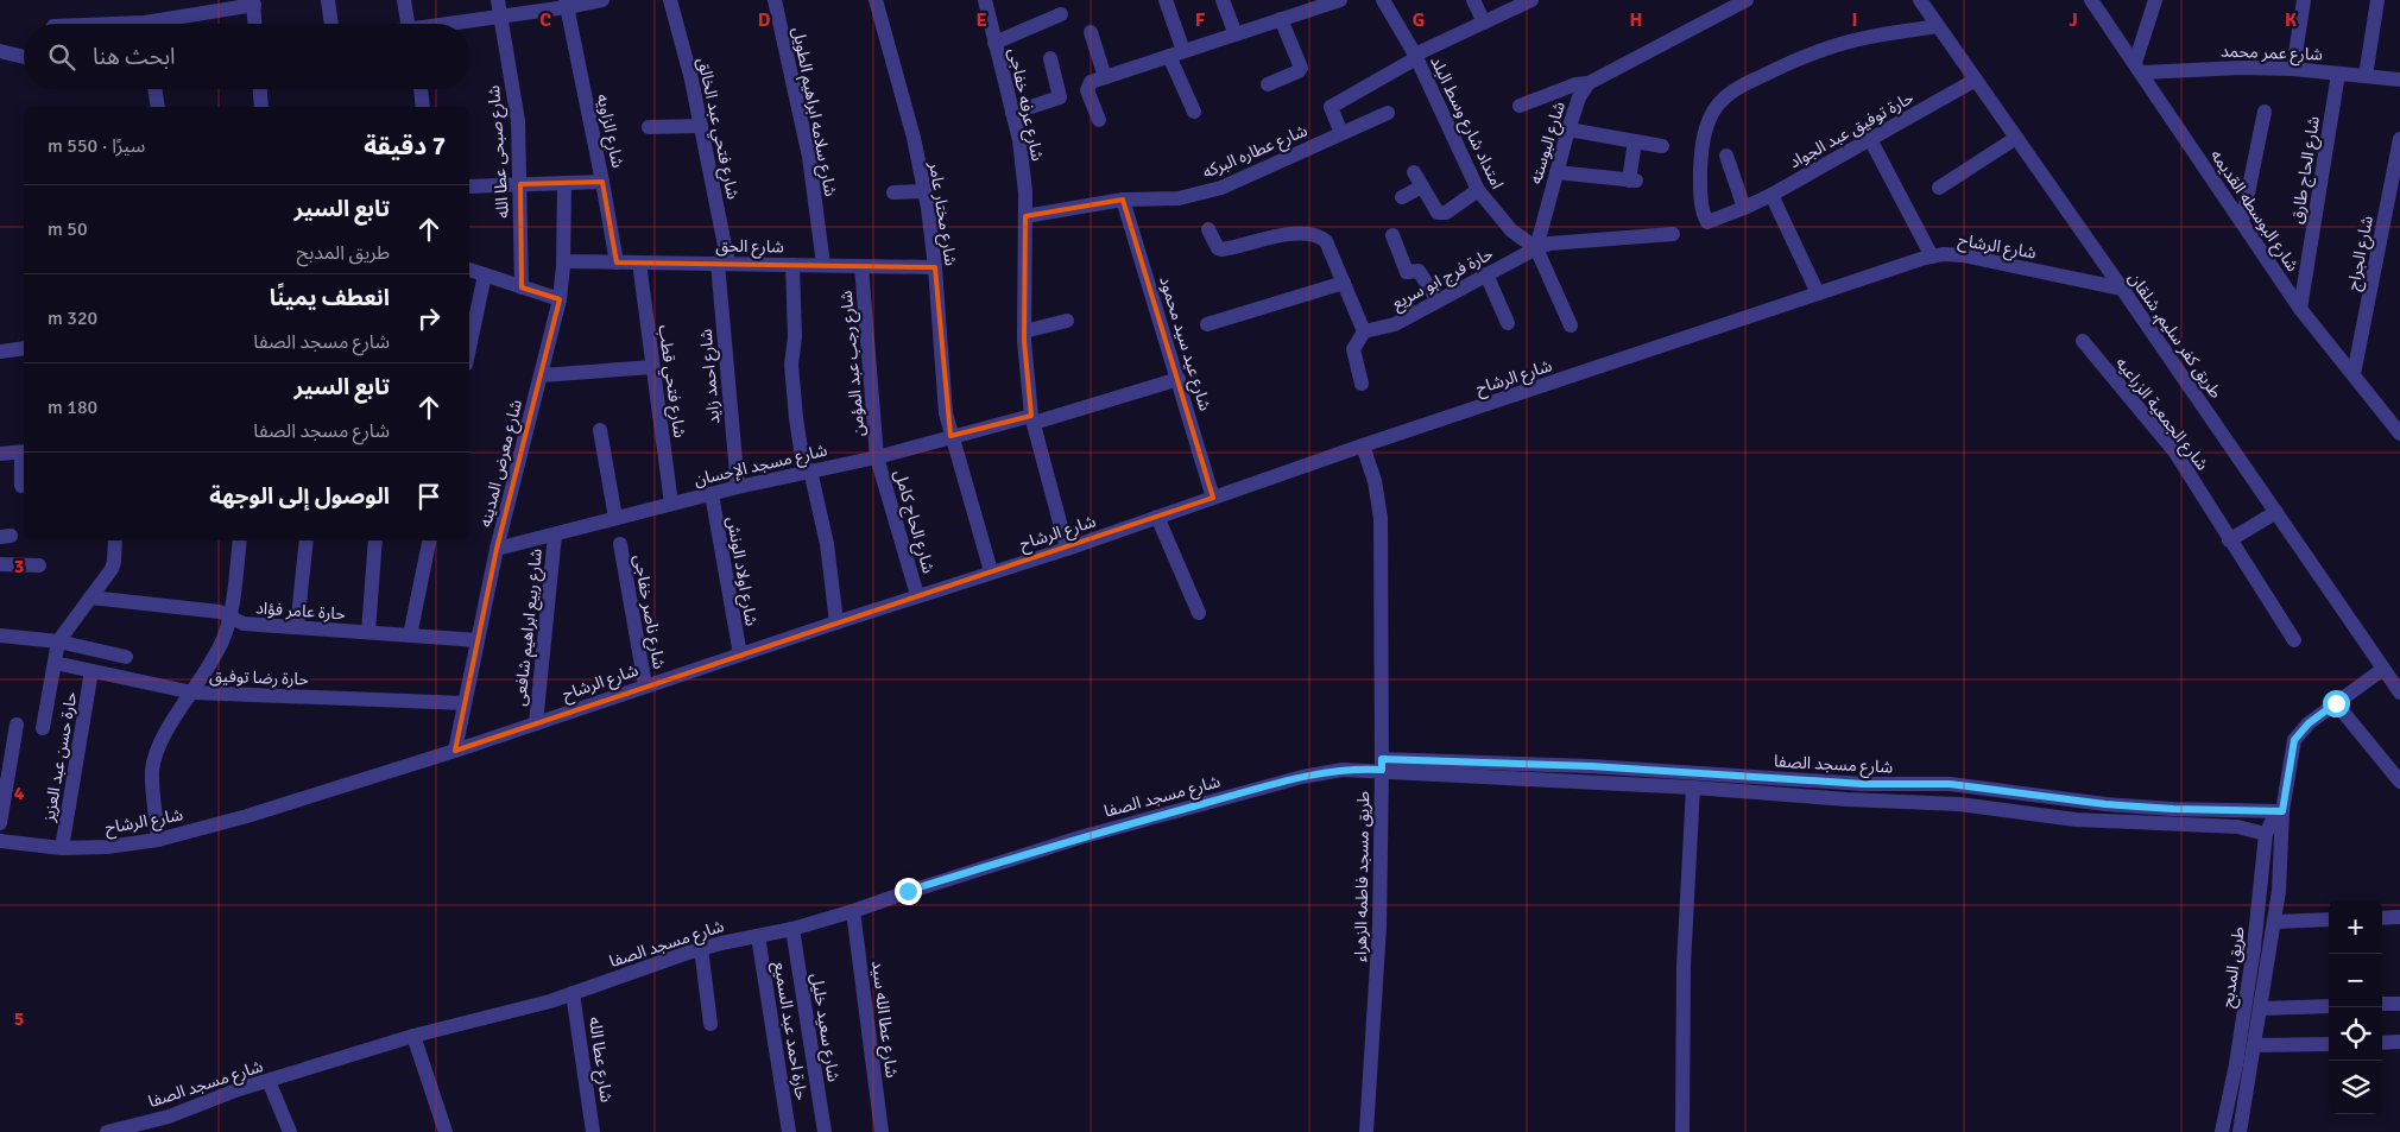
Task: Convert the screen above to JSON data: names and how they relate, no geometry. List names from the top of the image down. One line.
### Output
{"streets":{"street":["شارع عمر محمد","شارع عرفه خفاجى","شارع سلامه ابراهيم الطويل","امتداد شارع وسط البلد","شارع فتحي عبد الخالق","حارة توفيق عبد الجواد","شارع الزاويه","شارع البوسته","شارع عطاره البركه","شارع صبحى عطا الله","شارع الحاج طارق","شارع البوسطه القديمه","شارع مختار عامر","شارع الحق","شارع الرشاح","شارع الجراج","حارة فرج ابو سريع","طريق كفر سليم, شلقان","شارع عيد سيد محمود","شارع رجب عبد المؤمن","شارع احمد زايد","شارع فتحي قطب","شارع الجمعية الزراعيه","شارع معرض المدينه","شارع مسجد الإحسان","شارع الحاج كامل","شارع اولاد الونش","حارة عامر فؤاد","شارع ناصر خفاجى","شارع ربيع ابراهيم شافعى","حارة رضا توفيق","حارة حسن عبد العزيز","شارع مسجد الصفا","طريق مسجد فاطمه الزهراء","طريق المدبح","شارع عطا الله سيد","شارع سعيد خليل","حارة احمد عبد السميع","شارع عطا الله"]},"crossings":[["شارع عمر محمد","شارع الحاج طارق"],["شارع عمر محمد","شارع البوسطه القديمه"],["شارع عرفه خفاجى","شارع عطاره البركه"],["شارع عرفه خفاجى","شارع الرشاح"],["شارع عرفه خفاجى","شارع مسجد الإحسان"],["شارع سلامه ابراهيم الطويل","شارع الحق"],["امتداد شارع وسط البلد","شارع البوسته"],["امتداد شارع وسط البلد","حارة فرج ابو سريع"],["شارع فتحي عبد الخالق","شارع الحق"],["شارع فتحي عبد الخالق","شارع احمد زايد"],["حارة توفيق عبد الجواد","طريق كفر سليم, شلقان"],["شارع الزاويه","شارع الحق"],["شارع البوسته","حارة فرج ابو سريع"],["شارع عطاره البركه","شارع عيد سيد محمود"],["شارع الحاج طارق","شارع البوسطه القديمه"],["شارع البوسطه القديمه","شارع الجراج"],["شارع مختار عامر","شارع الحق"],["شارع مختار عامر","شارع الرشاح"],["شارع مختار عامر","شارع مسجد الإحسان"],["شارع الحق","شارع رجب عبد المؤمن"],["شارع الحق","شارع احمد زايد"],["شارع الحق","شارع فتحي قطب"],["شارع الحق","شارع معرض المدينه"],["شارع الرشاح","طريق كفر سليم, شلقان"],["شارع الرشاح","شارع عيد سيد محمود"],["شارع الرشاح","شارع معرض المدينه"],["شارع الرشاح","شارع الحاج كامل"],["شارع الرشاح","شارع اولاد الونش"],["شارع الرشاح","شارع ناصر خفاجى"],["شارع الرشاح","شارع ربيع ابراهيم شافعى"],["شارع الرشاح","حارة حسن عبد العزيز"],["شارع الرشاح","طريق مسجد فاطمه الزهراء"],["طريق كفر سليم, شلقان","طريق المدبح"],["شارع عيد سيد محمود","شارع مسجد الإحسان"],["شارع رجب عبد المؤمن","شارع مسجد الإحسان"],["شارع رجب عبد المؤمن","شارع الحاج كامل"],["شارع احمد زايد","شارع مسجد الإحسان"],["شارع فتحي قطب","شارع مسجد الإحسان"],["شارع معرض المدينه","شارع مسجد الإحسان"],["شارع معرض المدينه","حارة عامر فؤاد"],["شارع معرض المدينه","حارة رضا توفيق"],["شارع مسجد الإحسان","شارع الحاج كامل"],["شارع مسجد الإحسان","شارع اولاد الونش"],["شارع مسجد الإحسان","شارع ربيع ابراهيم شافعى"],["حارة رضا توفيق","حارة حسن عبد العزيز"],["شارع مسجد الصفا","طريق مسجد فاطمه الزهراء"],["شارع مسجد الصفا","طريق المدبح"],["شارع مسجد الصفا","شارع عطا الله سيد"],["شارع مسجد الصفا","شارع سعيد خليل"],["شارع مسجد الصفا","حارة احمد عبد السميع"],["شارع مسجد الصفا","شارع عطا الله"]],"page":{"search":"ابحث هنا","heading":["7 دقيقة","سيرًا · 550 m"],"list":[["تابع السير","طريق المدبح","50 m"],["انعطف يمينًا","شارع مسجد الصفا","320 m"],["تابع السير","شارع مسجد الصفا","180 m"],"الوصول إلى الوجهة"],"map_buttons":["+","−"]},"grid":{"columns":["C","D","E","F","G","H","I","J","K"],"rows":["3","4","5"]}}
